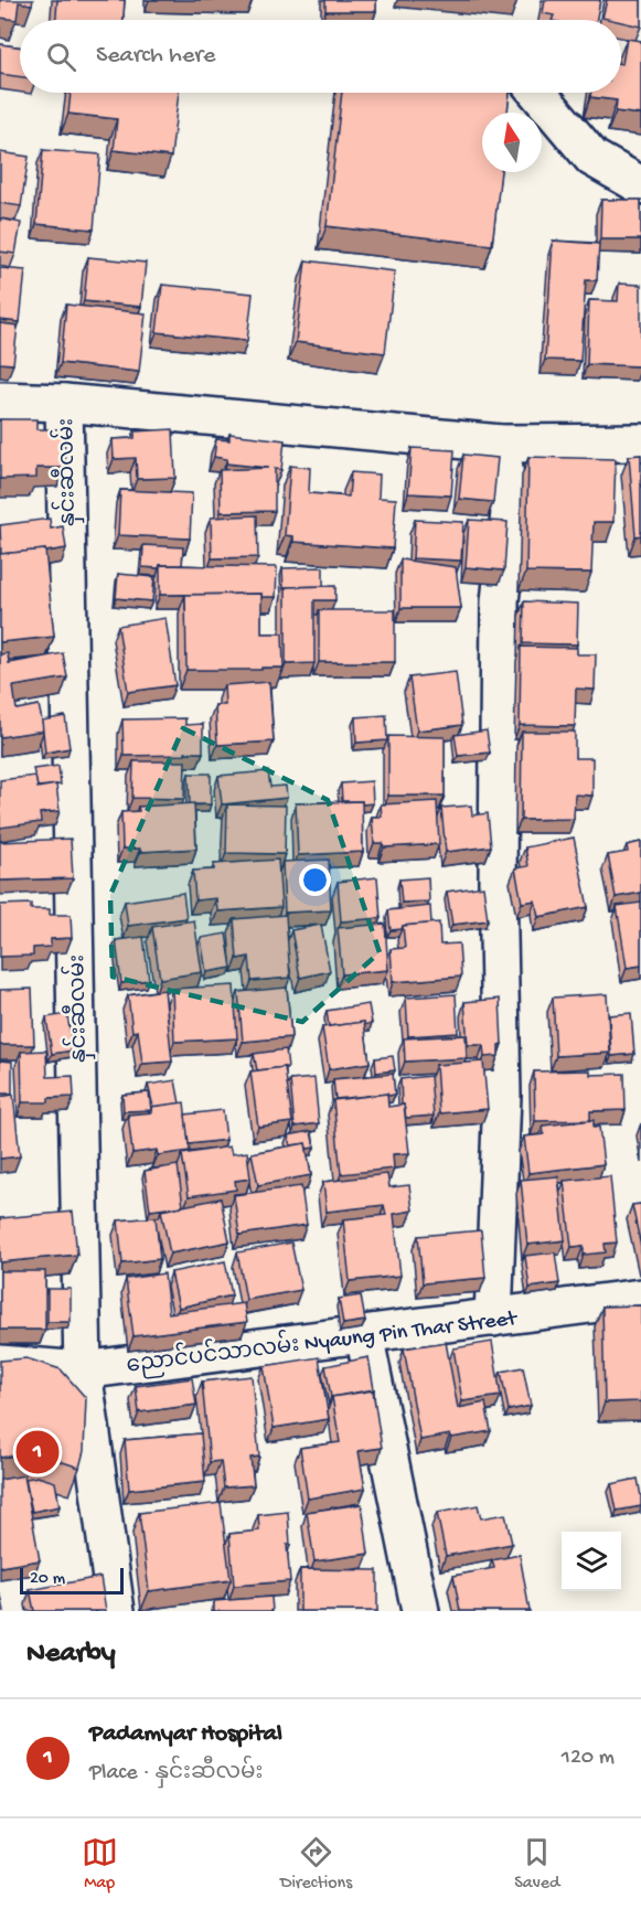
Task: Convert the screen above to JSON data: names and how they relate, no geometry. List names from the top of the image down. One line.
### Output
{"streets":{"street":["နှင်းဆီလမ်း","ညောင်ပင်သာလမ်း Nyaung Pin Thar Street"]},"crossings":[["နှင်းဆီလမ်း","ညောင်ပင်သာလမ်း Nyaung Pin Thar Street"]],"scale_bar":"20 m","north":"top","page":{"search":"Search here","pins":"1","scale":"20 m","heading":"Nearby","list":[{"mark":"1","name":"Padamyar Hospital","note":"Place · နှင်းဆီလမ်း","value":"120 m"}],"nav":["Map","Directions","Saved"]}}
